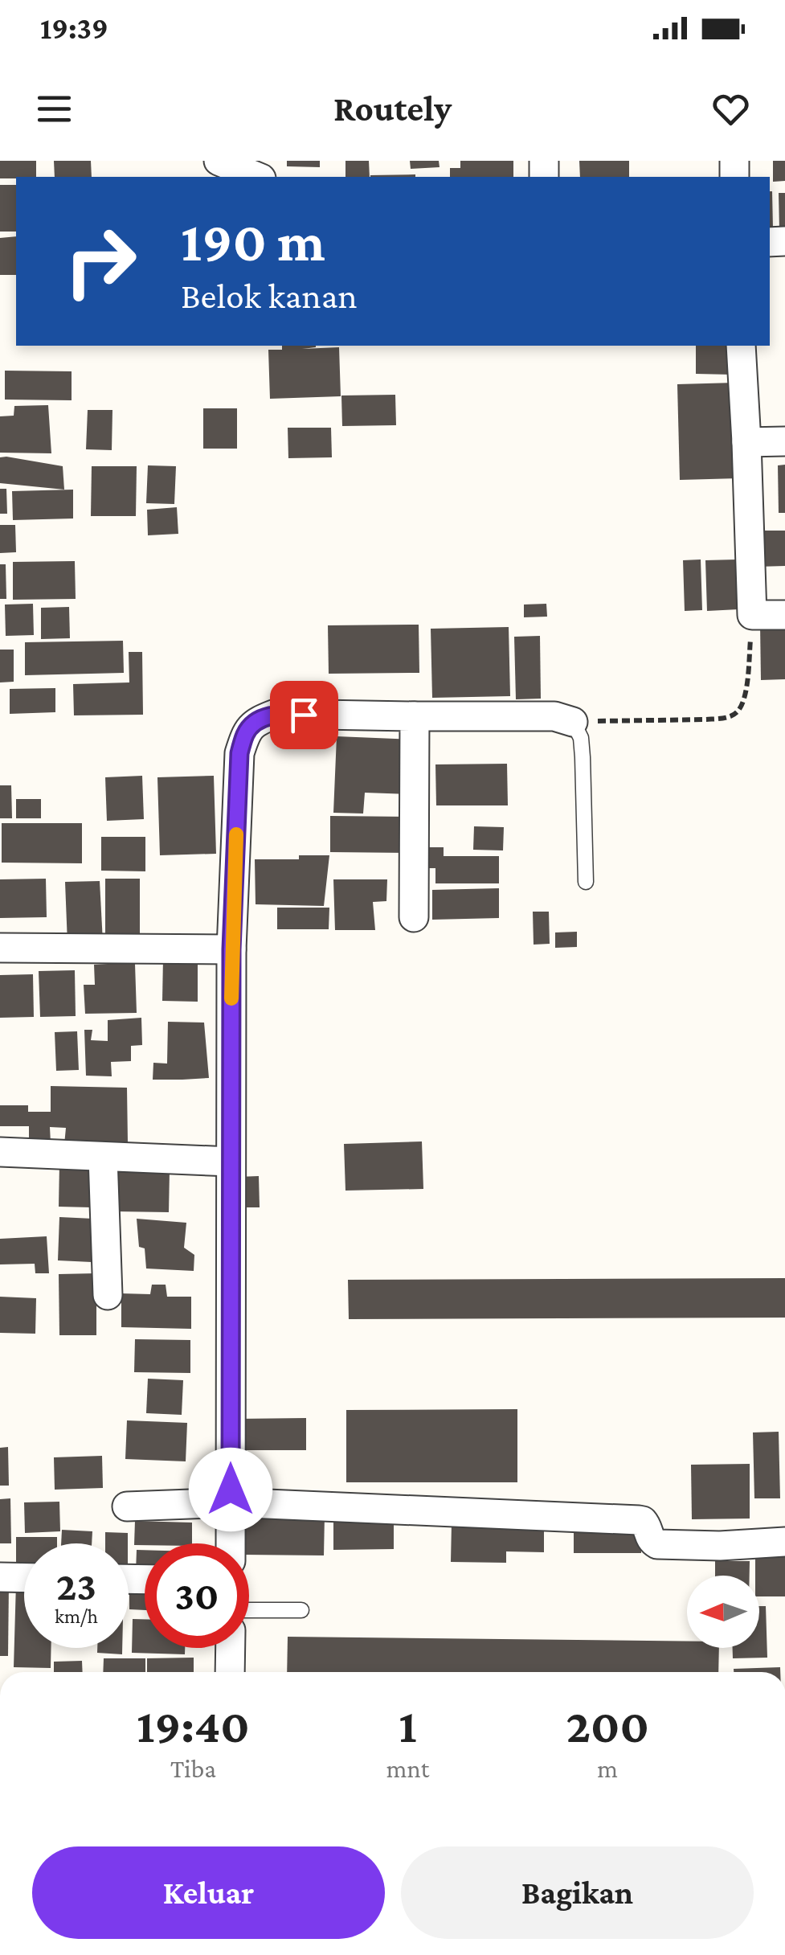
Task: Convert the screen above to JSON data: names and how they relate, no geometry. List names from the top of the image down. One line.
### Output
{"north":"left","page":{"status":"19:39","header":"Routely","turn":["190 m","Belok kanan"],"speed":"23 km/h","limit":"30","eta":["19:40","Tiba","1","mnt","200","m"],"buttons":["Keluar","Bagikan"]}}
